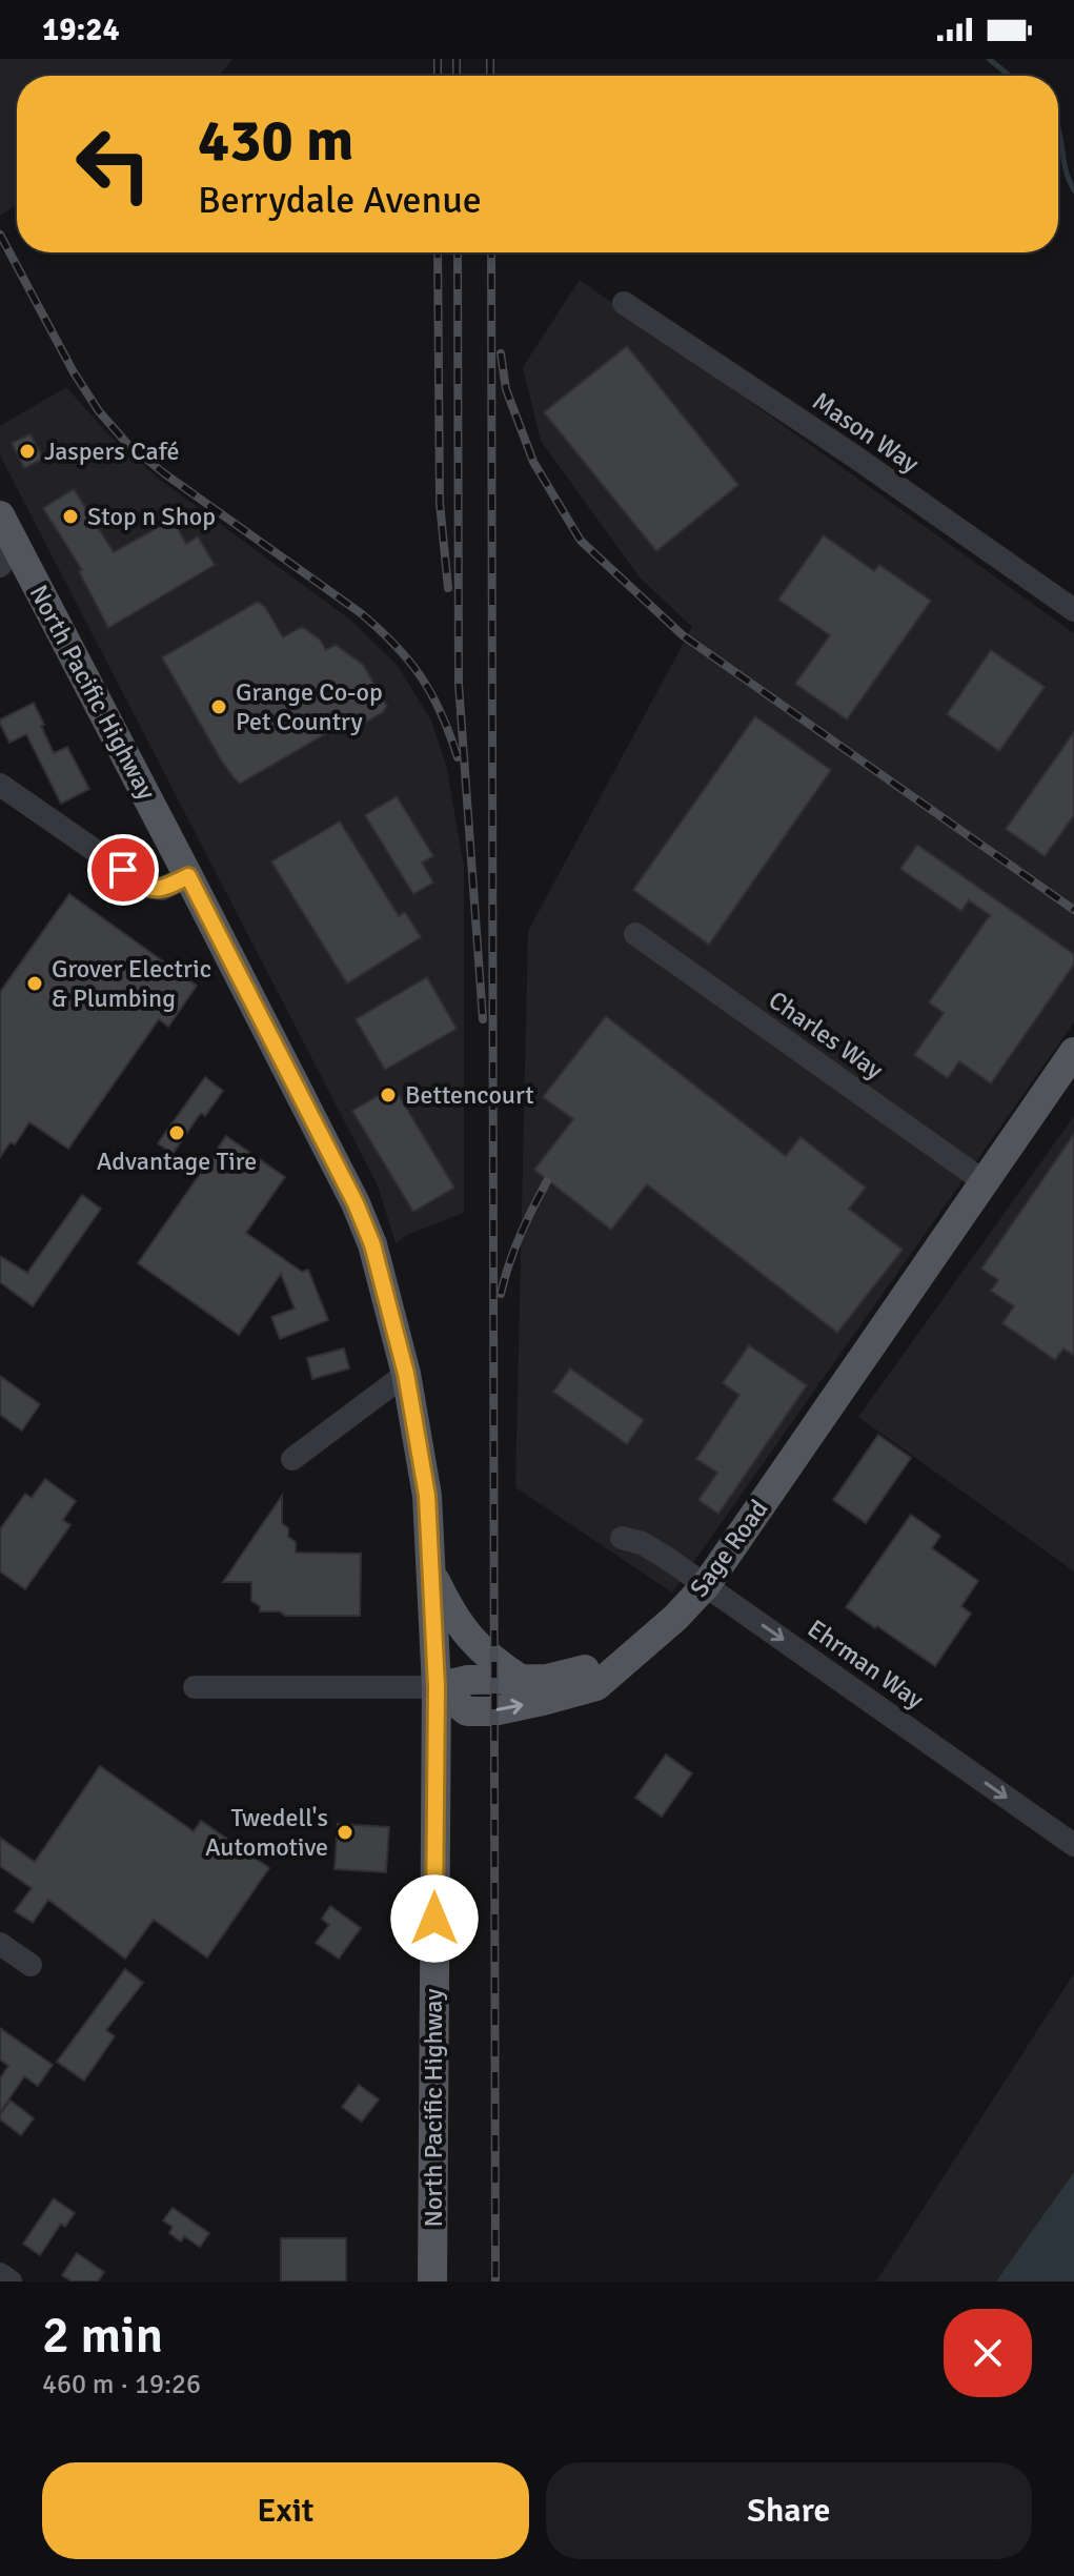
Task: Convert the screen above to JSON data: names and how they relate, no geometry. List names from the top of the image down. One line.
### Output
{"streets":{"main road":["North Pacific Highway","Sage Road"],"street":["Mason Way","Charles Way","Ehrman Way"]},"crossings":[["North Pacific Highway","Sage Road"],["Charles Way","Sage Road"],["Sage Road","Ehrman Way"]],"one_way":["Ehrman Way"],"places":["Jaspers Café","Stop n Shop","Grange Co-op Pet Country","Grover Electric & Plumbing","Bettencourt","Advantage Tire","Twedell's Automotive"],"page":{"status":"19:24","turn":["430 m","Berrydale Avenue"],"heading":["2 min","460 m · 19:26"],"buttons":["Exit","Share"]}}
